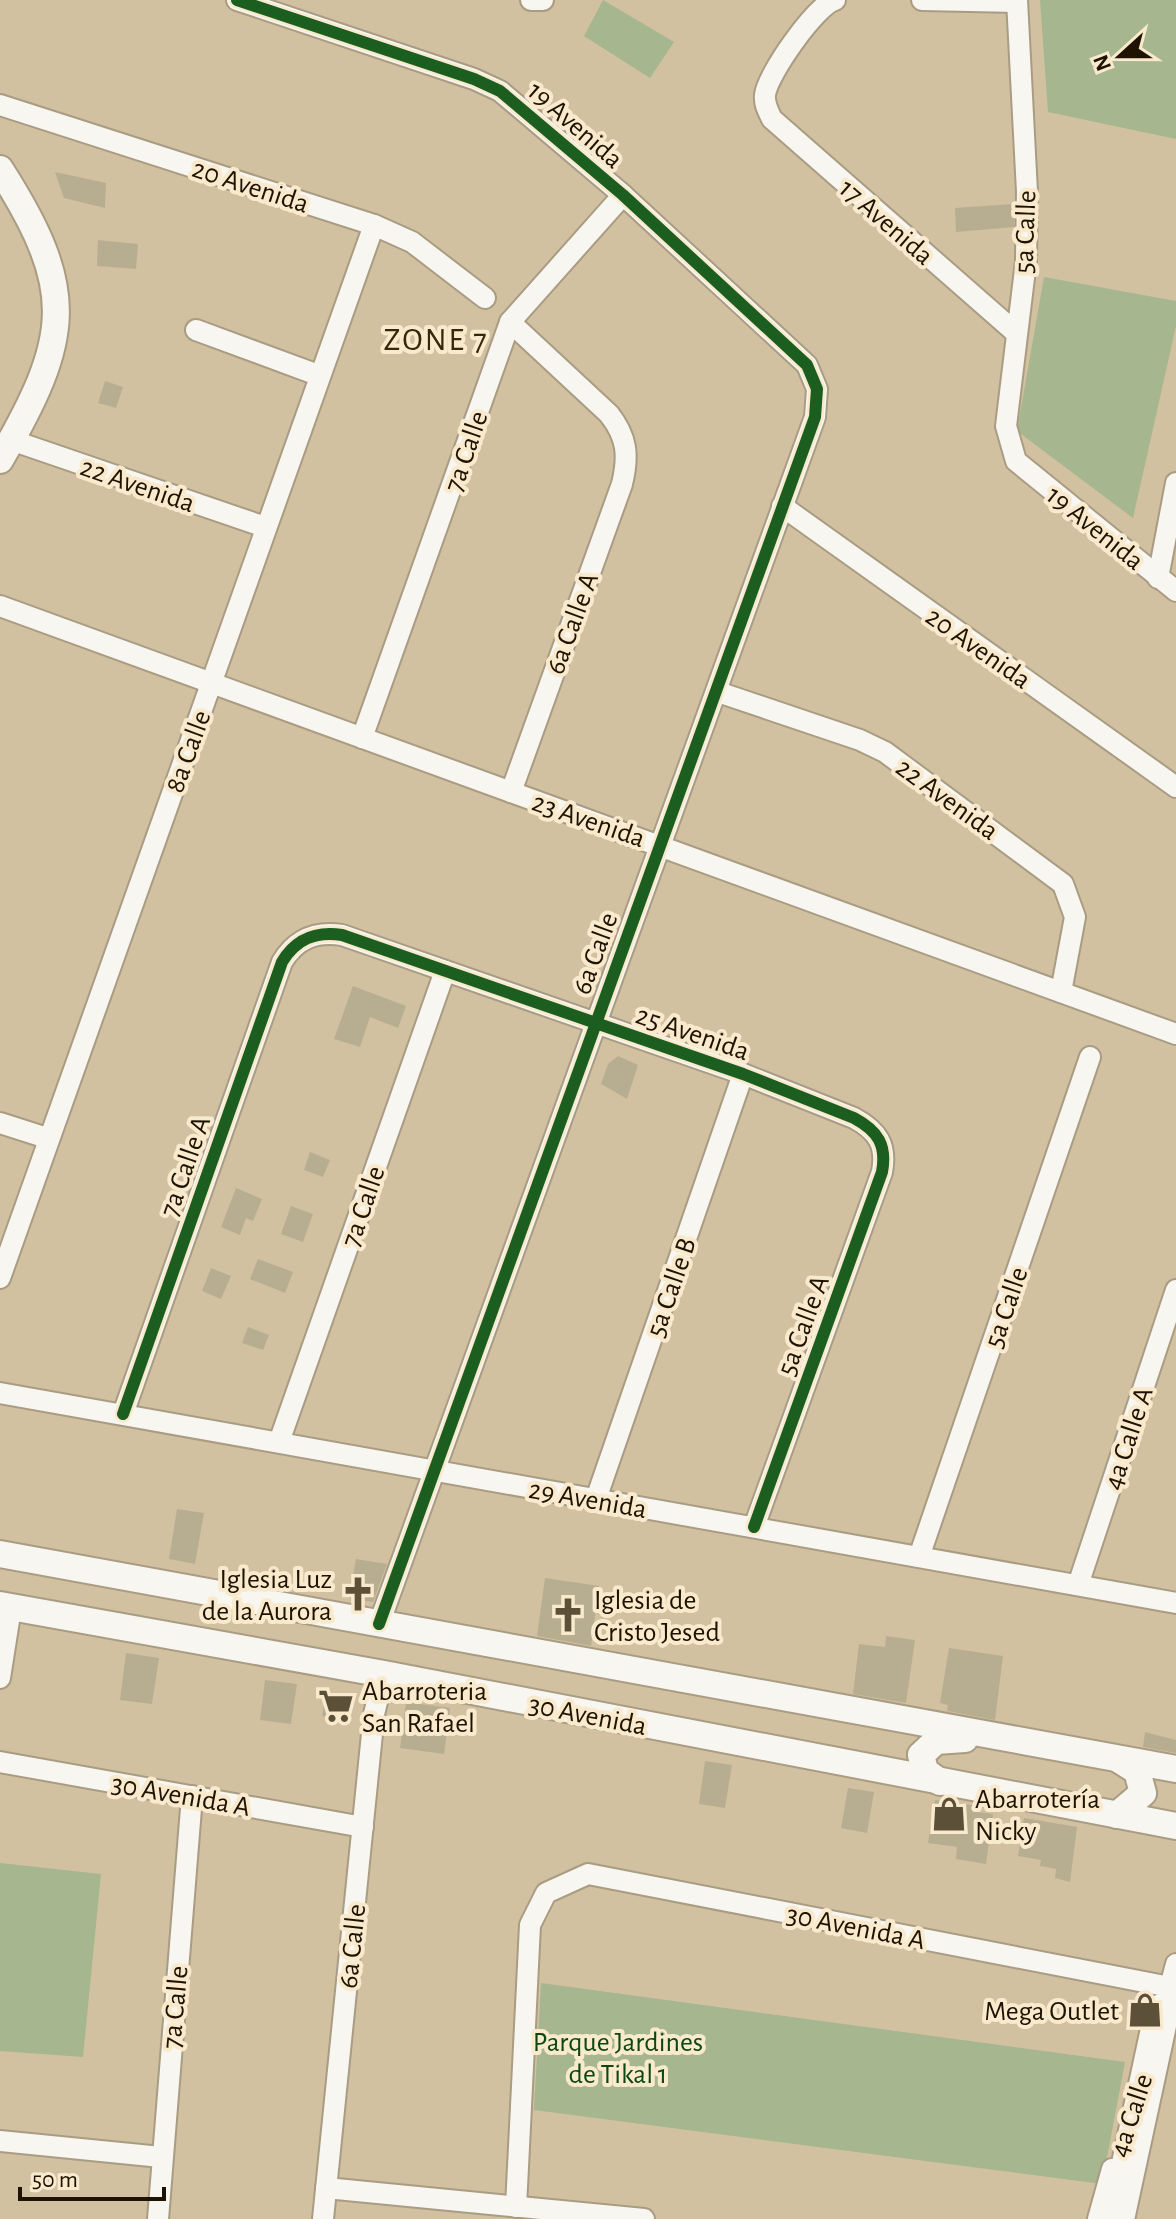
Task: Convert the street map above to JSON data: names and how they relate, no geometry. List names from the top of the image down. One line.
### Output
{"streets":{"street":["19 Avenida","20 Avenida","17 Avenida","5a Calle","7a Calle","22 Avenida","6a Calle A","8a Calle","23 Avenida","6a Calle","25 Avenida","7a Calle A","5a Calle B","5a Calle A","4a Calle A","29 Avenida","30 Avenida","30 Avenida A","4a Calle"]},"crossings":[["19 Avenida","5a Calle"],["19 Avenida","7a Calle"],["19 Avenida","6a Calle"],["20 Avenida","8a Calle"],["20 Avenida","6a Calle"],["17 Avenida","5a Calle"],["5a Calle","29 Avenida"],["7a Calle","6a Calle A"],["7a Calle","23 Avenida"],["7a Calle","25 Avenida"],["7a Calle","29 Avenida"],["7a Calle","30 Avenida A"],["22 Avenida","8a Calle"],["22 Avenida","23 Avenida"],["22 Avenida","6a Calle"],["6a Calle A","23 Avenida"],["8a Calle","23 Avenida"],["23 Avenida","6a Calle"],["6a Calle","25 Avenida"],["6a Calle","29 Avenida"],["6a Calle","30 Avenida"],["6a Calle","30 Avenida A"],["25 Avenida","7a Calle A"],["25 Avenida","5a Calle B"],["25 Avenida","5a Calle A"],["7a Calle A","29 Avenida"],["5a Calle B","29 Avenida"],["5a Calle A","29 Avenida"],["4a Calle A","29 Avenida"],["30 Avenida A","4a Calle"]],"districts":["ZONE 7"],"parks":["Parque Jardines de Tikal 1"],"places":{"church":["Iglesia Luz de la Aurora","Iglesia de Cristo Jesed"],"supermarket":["Abarroteria San Rafael"],"shop":["Abarrotería Nicky","Mega Outlet"]},"scale_bar":"50 m","north":"left"}
